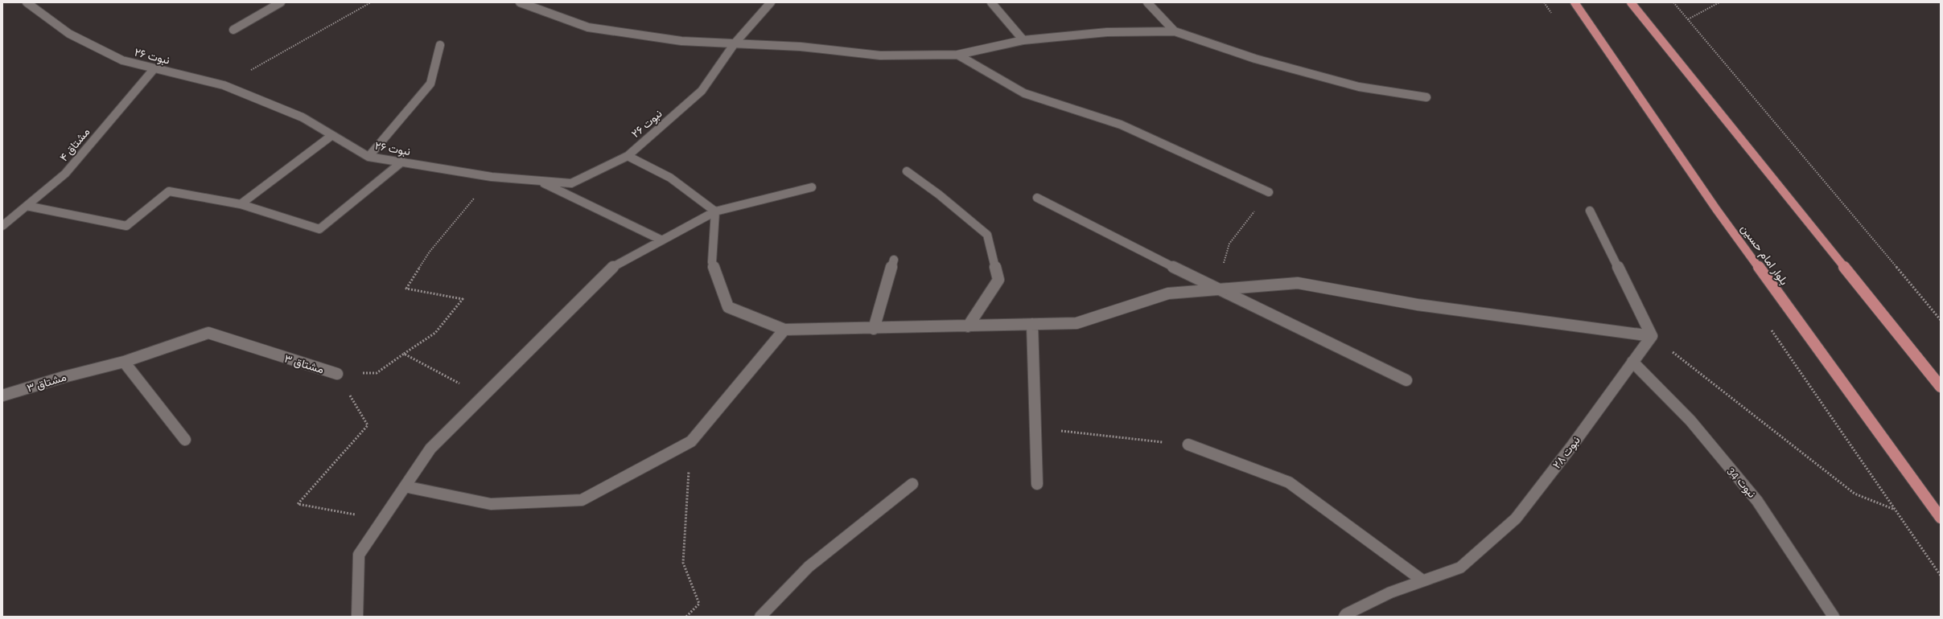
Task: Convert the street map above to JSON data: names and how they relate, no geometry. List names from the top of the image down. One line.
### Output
{"streets":{"main road":["بلوار امام حسین"],"street":["نبوت ۲۶","مشتاق ۴","مشتاق ۳","نبوت ۲۸","نبوت 34"]},"crossings":[["نبوت ۲۶","مشتاق ۴"],["نبوت ۲۶","مشتاق ۳"],["نبوت ۲۸","نبوت 34"]]}
